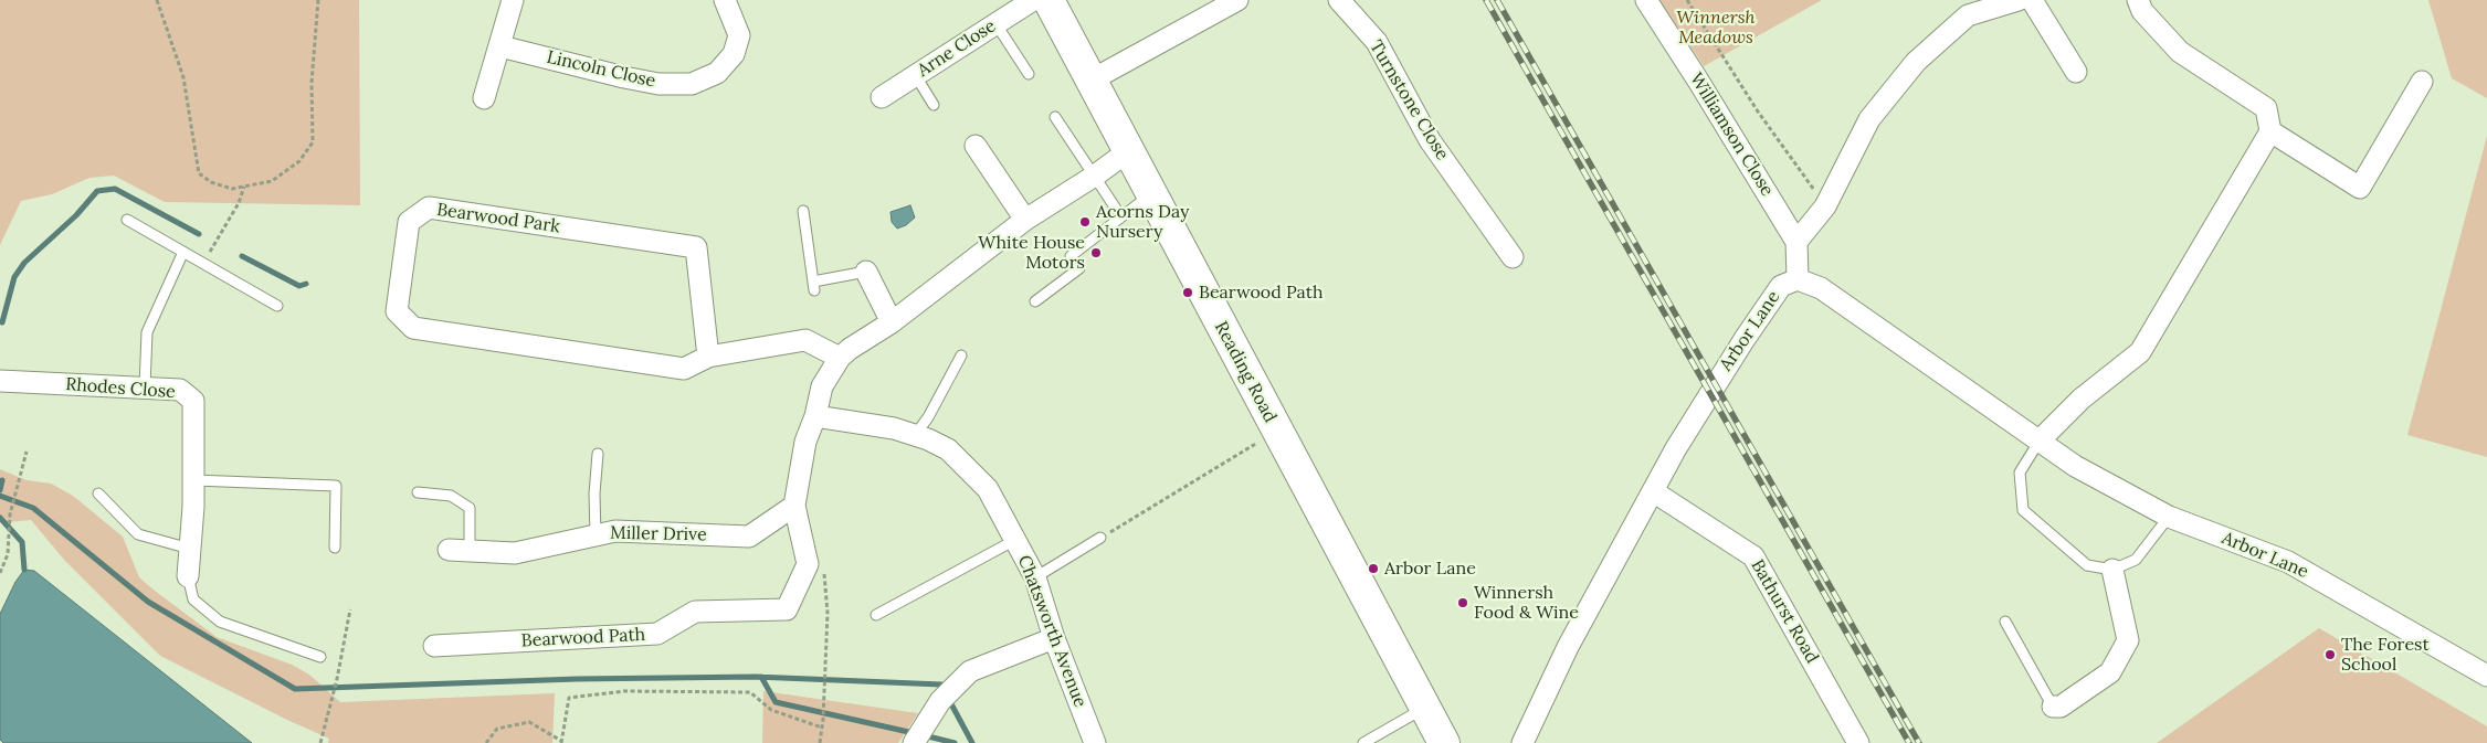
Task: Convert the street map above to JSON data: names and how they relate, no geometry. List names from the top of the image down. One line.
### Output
{"streets":{"main road":["Reading Road"],"street":["Arne Close","Lincoln Close","Turnstone Close","Williamson Close","Bearwood Park","Arbor Lane","Rhodes Close","Miller Drive","Bathurst Road","Chatsworth Avenue","Bearwood Path"]},"crossings":[["Williamson Close","Arbor Lane"],["Bearwood Park","Bearwood Path"],["Arbor Lane","Bathurst Road"],["Miller Drive","Bearwood Path"],["Chatsworth Avenue","Bearwood Path"]],"parks":["Winnersh Meadows"],"places":["Acorns Day Nursery","White House Motors","Bearwood Path","Arbor Lane","Winnersh Food & Wine","The Forest School"]}
